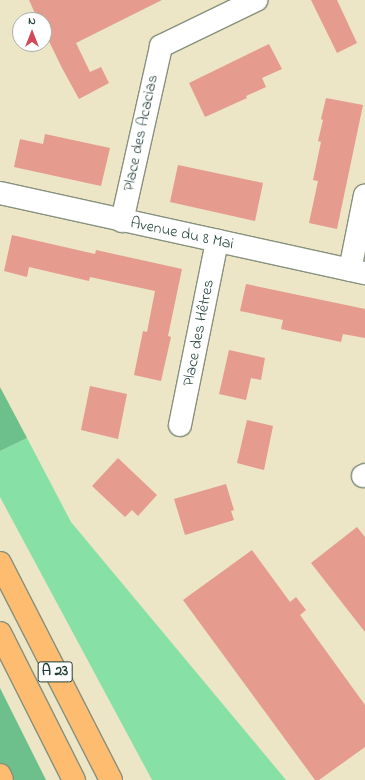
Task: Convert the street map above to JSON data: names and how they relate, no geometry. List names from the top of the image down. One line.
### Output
{"streets":{"highway":["A 23"],"street":["Place des Acacias","Avenue du 8 Mai","Place des Hêtres"]},"crossings":[["Place des Acacias","Avenue du 8 Mai"],["Avenue du 8 Mai","Place des Hêtres"]],"north":"top"}
